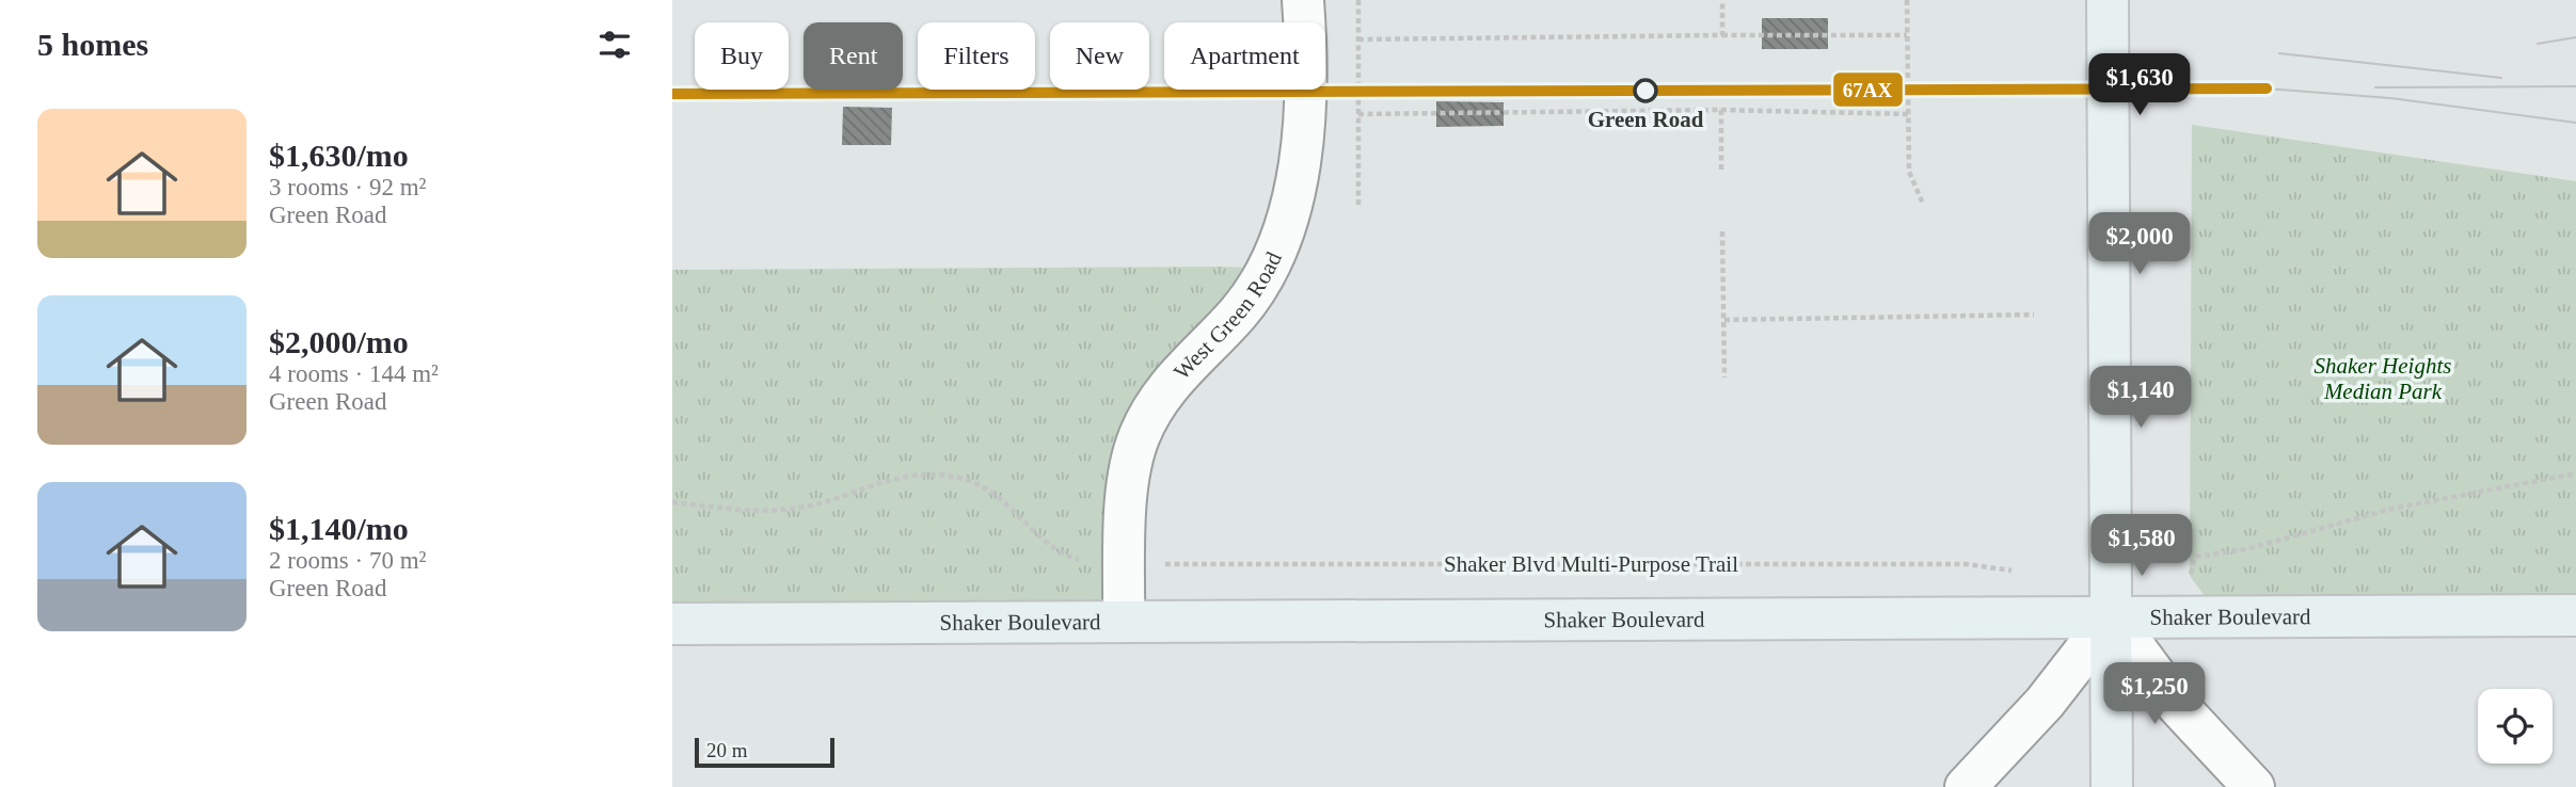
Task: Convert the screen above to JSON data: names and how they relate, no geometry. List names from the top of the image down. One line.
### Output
{"streets":{"main road":["Shaker Boulevard"],"street":["West Green Road"],"path":["Shaker Blvd Multi-Purpose Trail"]},"crossings":[["West Green Road","Shaker Boulevard"]],"parks":["Shaker Heights Median Park"],"places":["Green Road"],"lines":["transit line 67AX"],"scale_bar":"20 m","page":{"heading":"5 homes","chip":["Buy","Rent","Filters","New","Apartment"],"price":["$1,630","$2,000","$1,140","$1,580","$1,250"],"list":[{"name":"$1,630/mo","note":"3 rooms · 92 m² · Green Road"},{"name":"$2,000/mo","note":"4 rooms · 144 m² · Green Road"},{"name":"$1,140/mo","note":"2 rooms · 70 m² · Green Road"}],"scale":"20 m"}}
